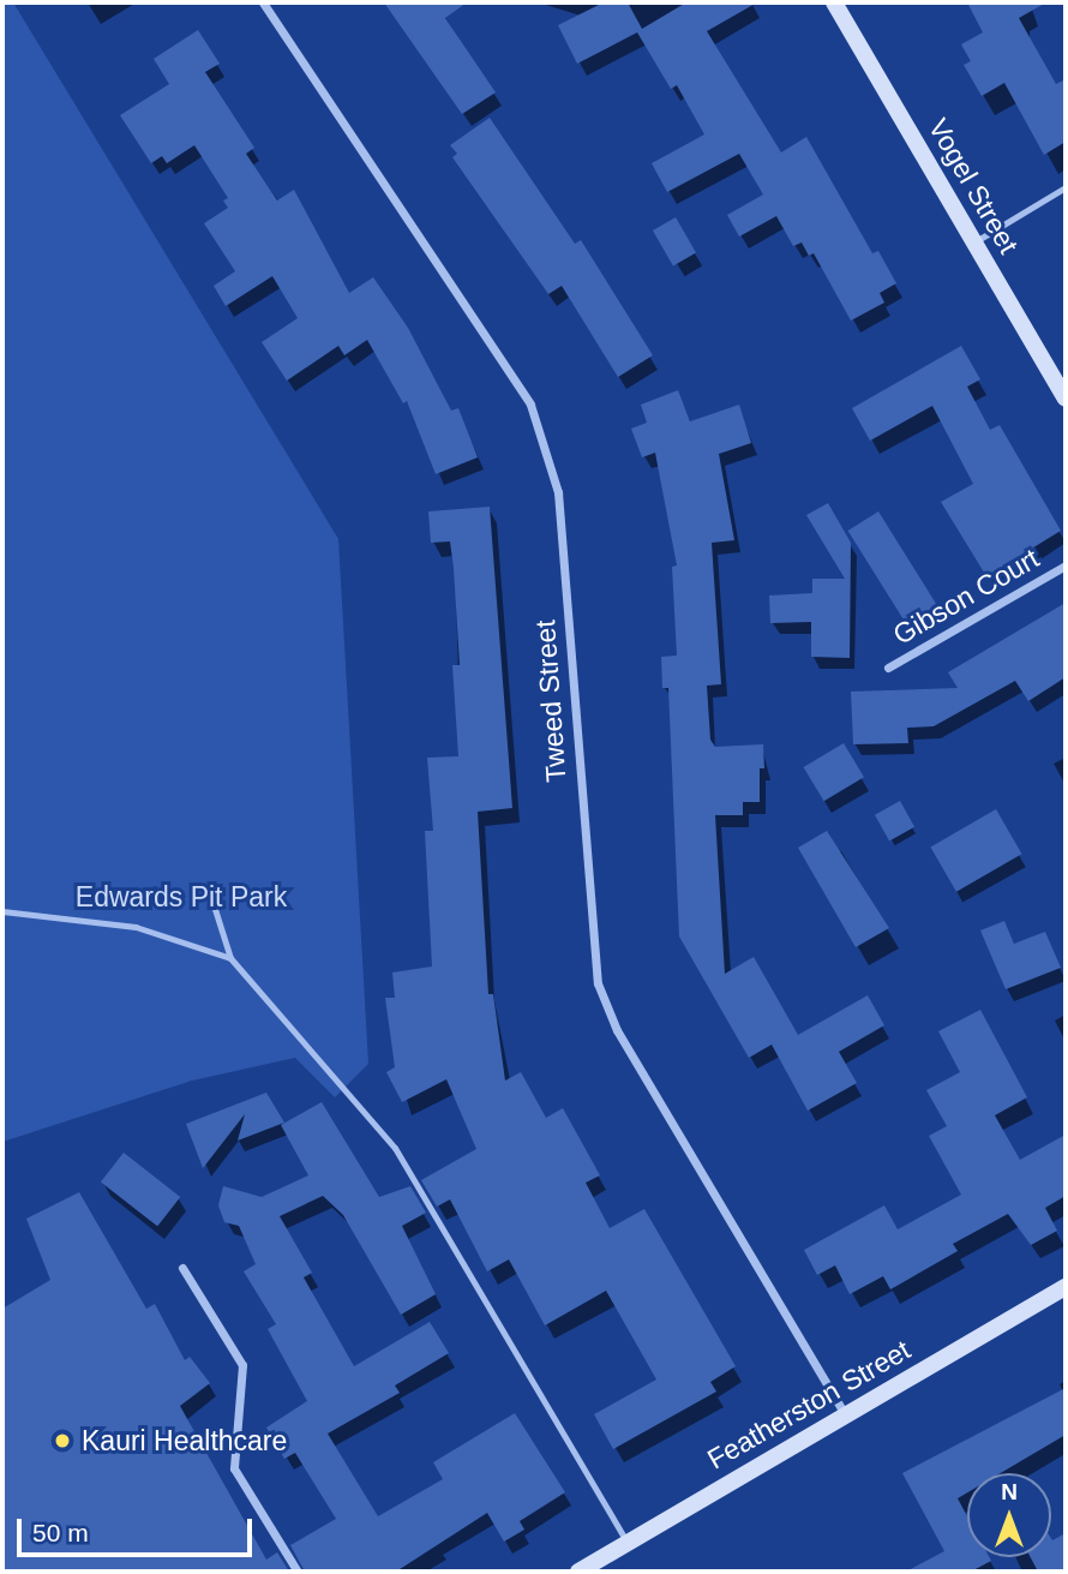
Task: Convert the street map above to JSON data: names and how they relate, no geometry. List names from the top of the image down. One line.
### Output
{"streets":{"main road":["Vogel Street","Featherston Street"],"street":["Gibson Court","Tweed Street"]},"crossings":[["Tweed Street","Featherston Street"]],"parks":["Edwards Pit Park"],"places":["Kauri Healthcare"],"scale_bar":"50 m","north":"top"}
